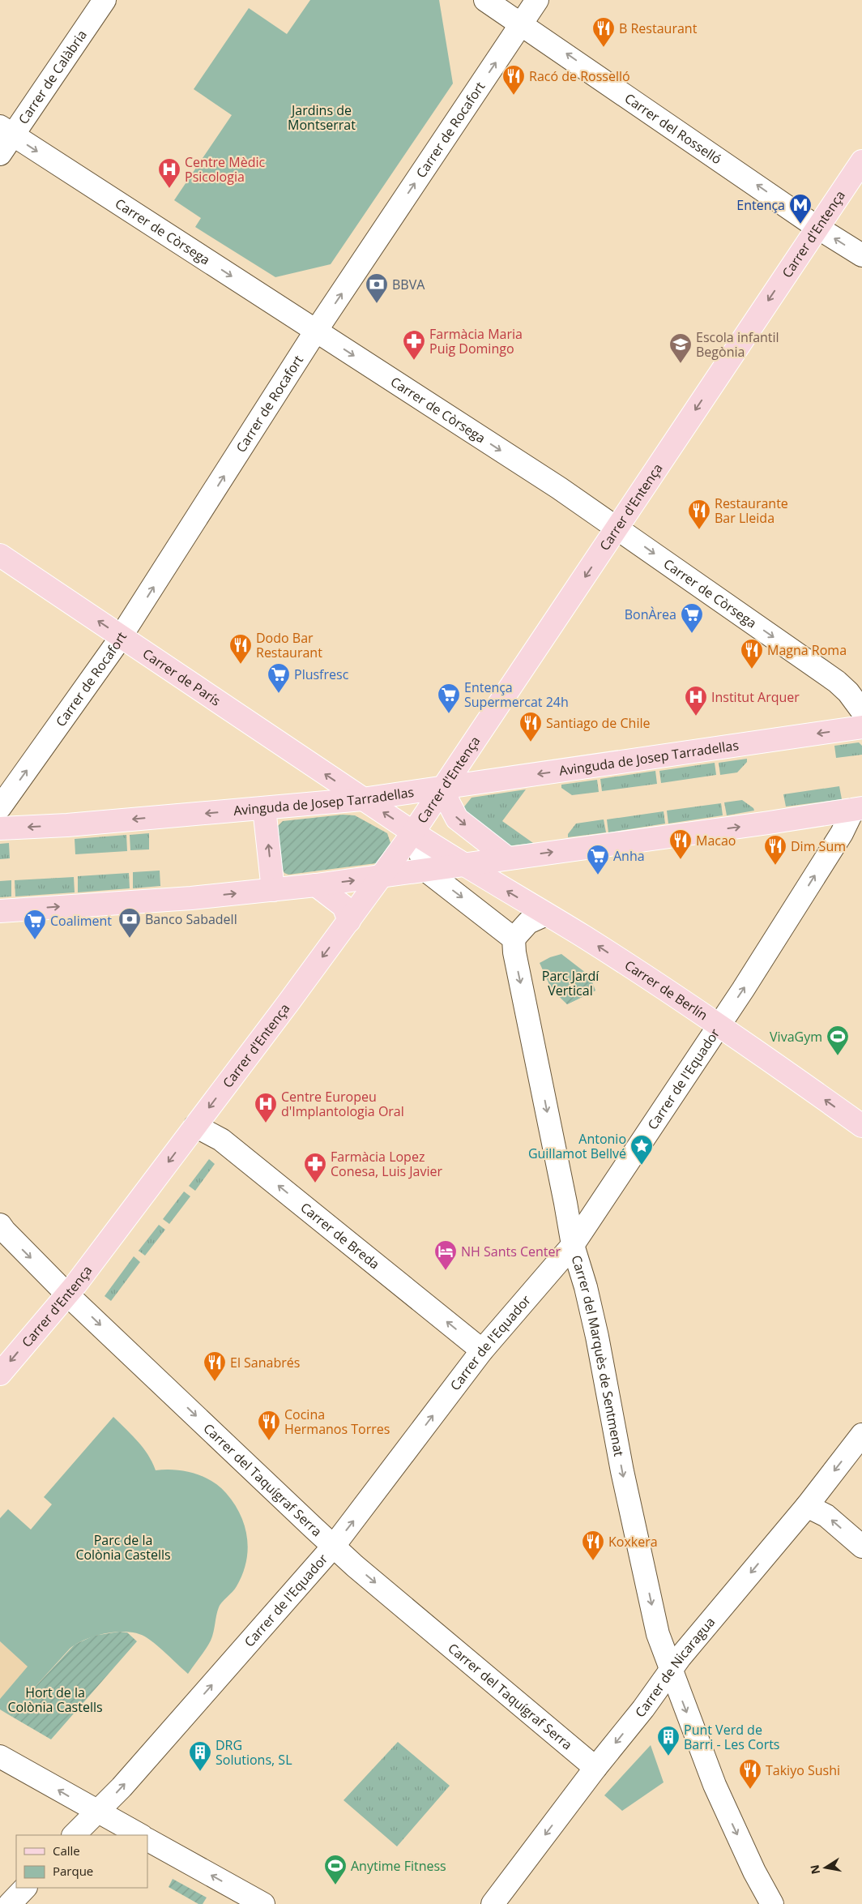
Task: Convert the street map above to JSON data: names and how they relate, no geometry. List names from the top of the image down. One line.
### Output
{"streets":{"main road":["Carrer d'Entença","Carrer de París","Avinguda de Josep Tarradellas","Carrer de Berlín"],"street":["Carrer de Calàbria","Carrer del Rosselló","Carrer de Rocafort","Carrer de Còrsega","Carrer de l'Equador","Carrer de Breda","Carrer del Marquès de Sentmenat","Carrer del Taquígraf Serra","Carrer de Nicaragua"]},"crossings":[["Carrer de Calàbria","Carrer de Còrsega"],["Carrer del Rosselló","Carrer de Rocafort"],["Carrer del Rosselló","Carrer d'Entença"],["Carrer de Rocafort","Carrer de Còrsega"],["Carrer de Rocafort","Carrer de París"],["Carrer de Còrsega","Carrer d'Entença"],["Carrer d'Entença","Avinguda de Josep Tarradellas"],["Carrer d'Entença","Carrer de Breda"],["Carrer d'Entença","Carrer del Taquígraf Serra"],["Carrer de París","Avinguda de Josep Tarradellas"],["Carrer de Berlín","Carrer de l'Equador"],["Carrer de l'Equador","Carrer de Breda"],["Carrer de l'Equador","Carrer del Marquès de Sentmenat"],["Carrer de l'Equador","Carrer del Taquígraf Serra"],["Carrer del Marquès de Sentmenat","Carrer de Nicaragua"],["Carrer del Taquígraf Serra","Carrer de Nicaragua"]],"one_way":["Carrer del Rosselló","Carrer de Rocafort","Carrer de Còrsega","Carrer d'Entença","Carrer de París","Carrer de Berlín","Carrer de l'Equador","Carrer de Breda","Carrer del Marquès de Sentmenat","Carrer del Taquígraf Serra","Carrer de Nicaragua"],"parks":["Jardins de Montserrat","Parc Jardí Vertical","Parc de la Colònia Castells","Hort de la Colònia Castells"],"places":{"restaurant":["B Restaurant","Racó de Rosselló","Restaurante Bar Lleida","Dodo Bar Restaurant","Magna Roma","Santiago de Chile","Macao","Dim Sum","El Sanabrés","Cocina Hermanos Torres","Koxkera","Takiyo Sushi"],"hospital":["Centre Mèdic Psicologia","Institut Arquer","Centre Europeu d'Implantologia Oral"],"metro station":["Entença"],"bank":["BBVA","Banco Sabadell"],"pharmacy":["Farmàcia Maria Puig Domingo","Farmàcia Lopez Conesa, Luis Javier"],"school or university":["Escola infantil Begònia"],"supermarket":["BonÀrea","Plusfresc","Entença Supermercat 24h","Anha","Coaliment"],"sports":["VivaGym","Anytime Fitness"],"place":["Antonio Guillamot Bellvé"],"hotel":["NH Sants Center"],"building":["Punt Verd de Barri - Les Corts","DRG Solutions, SL"]},"legend":["Calle","Parque"],"north":"left"}
